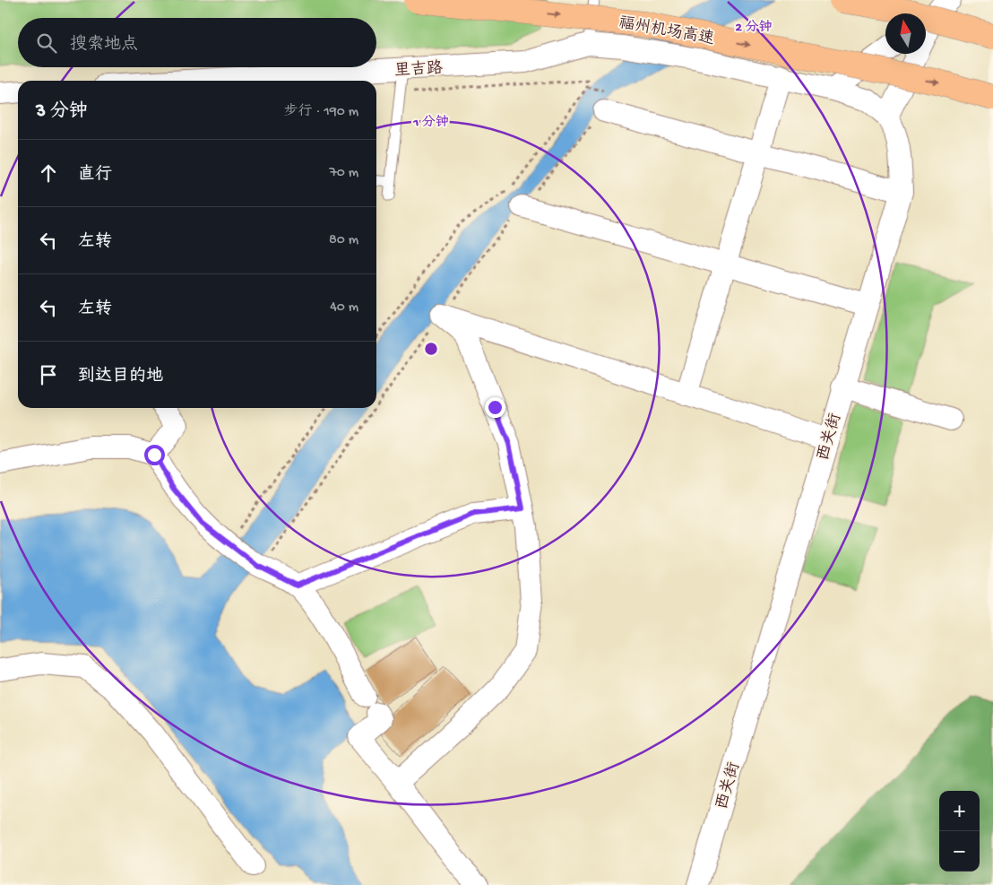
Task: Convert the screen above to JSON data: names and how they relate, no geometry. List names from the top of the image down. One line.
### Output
{"streets":{"highway":["福州机场高速"],"street":["里吉路","西关街"]},"crossings":[["里吉路","西关街"]],"one_way":["福州机场高速"],"north":"top","page":{"search":"搜索地点","heading":["3 分钟","步行 · 190 m"],"list":[["直行","70 m"],["左转","80 m"],["左转","40 m"],"到达目的地"],"map_buttons":["+","−"]},"rings":["2 分钟","1 分钟"]}
